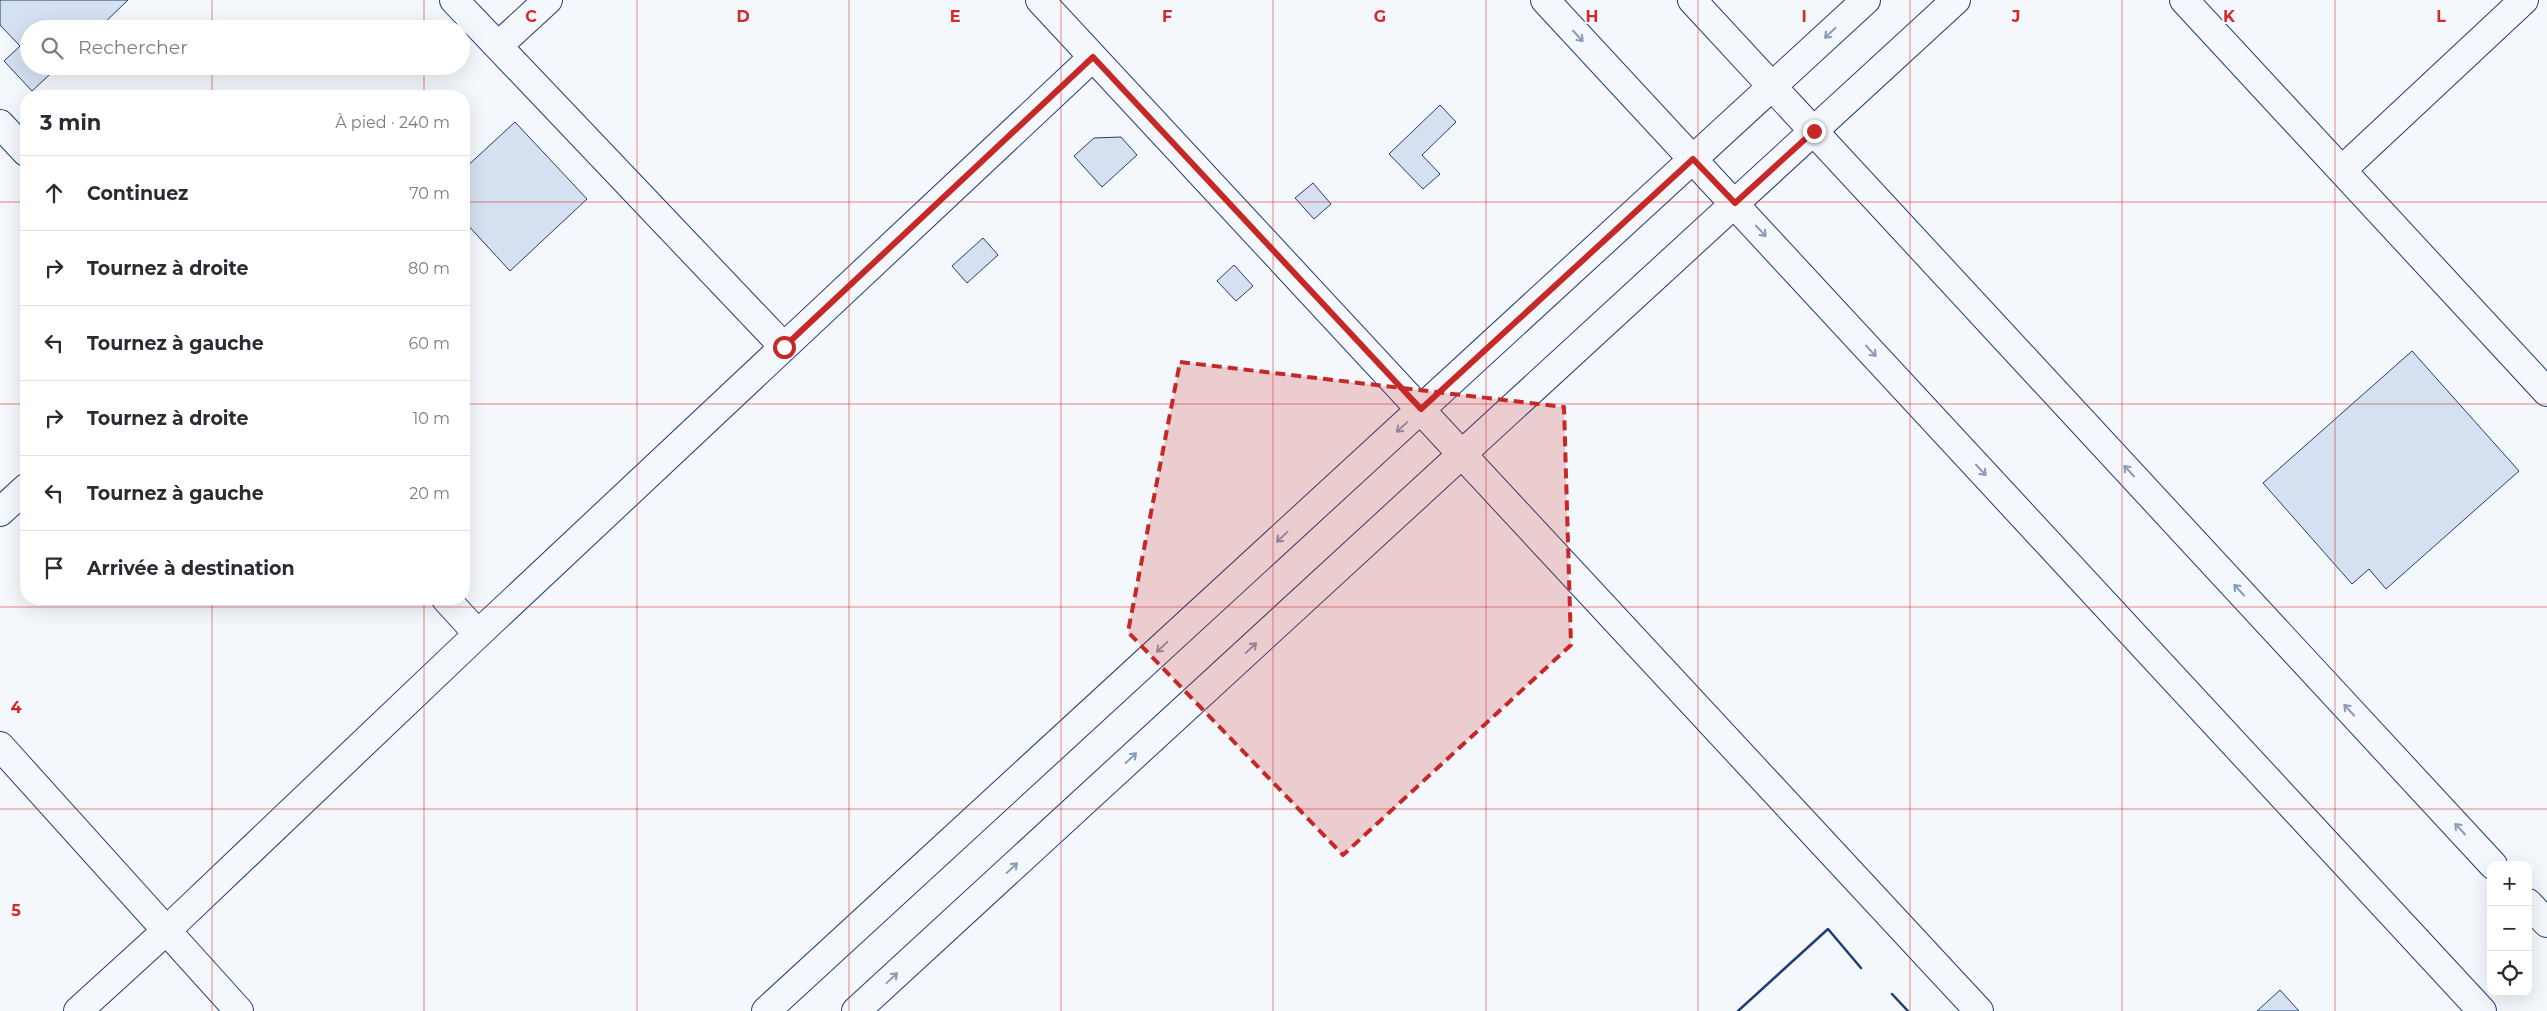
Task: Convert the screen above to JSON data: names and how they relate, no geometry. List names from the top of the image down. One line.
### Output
{"page":{"search":"Rechercher","heading":["3 min","À pied · 240 m"],"list":[["Continuez","70 m"],["Tournez à droite","80 m"],["Tournez à gauche","60 m"],["Tournez à droite","10 m"],["Tournez à gauche","20 m"],"Arrivée à destination"],"map_buttons":["+","−"]},"grid":{"columns":["C","D","E","F","G","H","I","J","K","L"],"rows":["4","5"]}}
